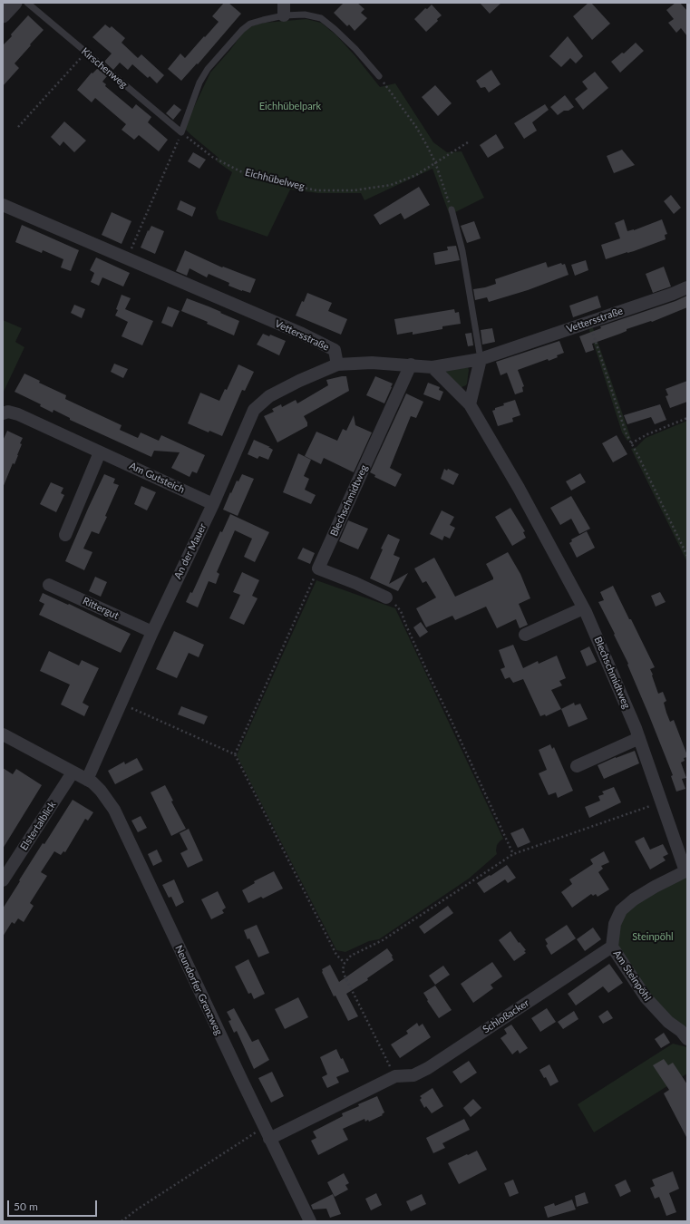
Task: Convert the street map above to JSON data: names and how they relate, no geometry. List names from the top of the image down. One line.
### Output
{"streets":{"street":["Vettersstraße","Am Gutsteich","Blechschmidtweg","An der Mauer","Rittergut","Elstertalblick","Am Steinpöhl","Neundorfer Grenzweg","Schloßacker"],"lane":["Kirschenweg"],"path":["Eichhübelweg"]},"crossings":[["Kirschenweg","Eichhübelweg"],["Vettersstraße","Blechschmidtweg"],["Vettersstraße","An der Mauer"],["Am Gutsteich","An der Mauer"],["Blechschmidtweg","Am Steinpöhl"],["An der Mauer","Rittergut"],["An der Mauer","Neundorfer Grenzweg"],["Elstertalblick","Neundorfer Grenzweg"],["Am Steinpöhl","Schloßacker"],["Neundorfer Grenzweg","Schloßacker"]],"parks":["Eichhübelpark","Steinpöhl"],"scale_bar":"50 m"}
